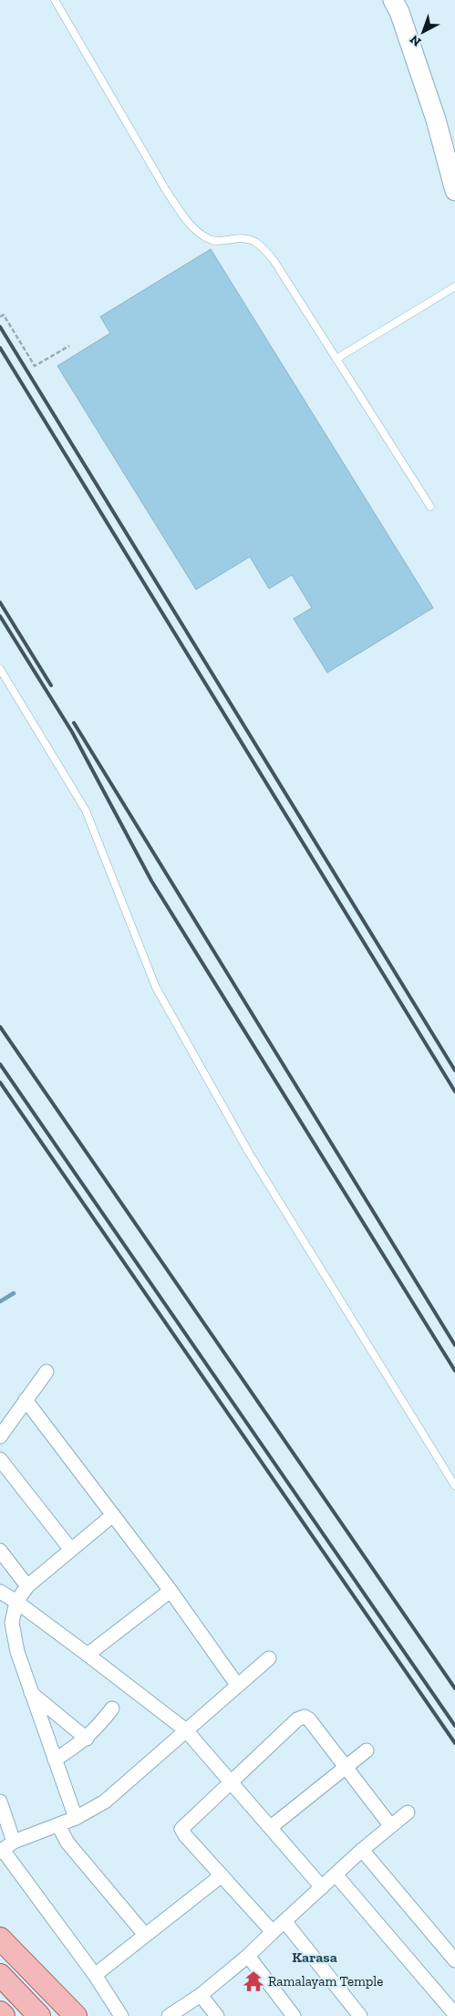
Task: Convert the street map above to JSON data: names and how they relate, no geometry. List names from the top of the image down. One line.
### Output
{"districts":["Karasa"],"places":{"temple":["Ramalayam Temple"]},"north":"bottom left"}
